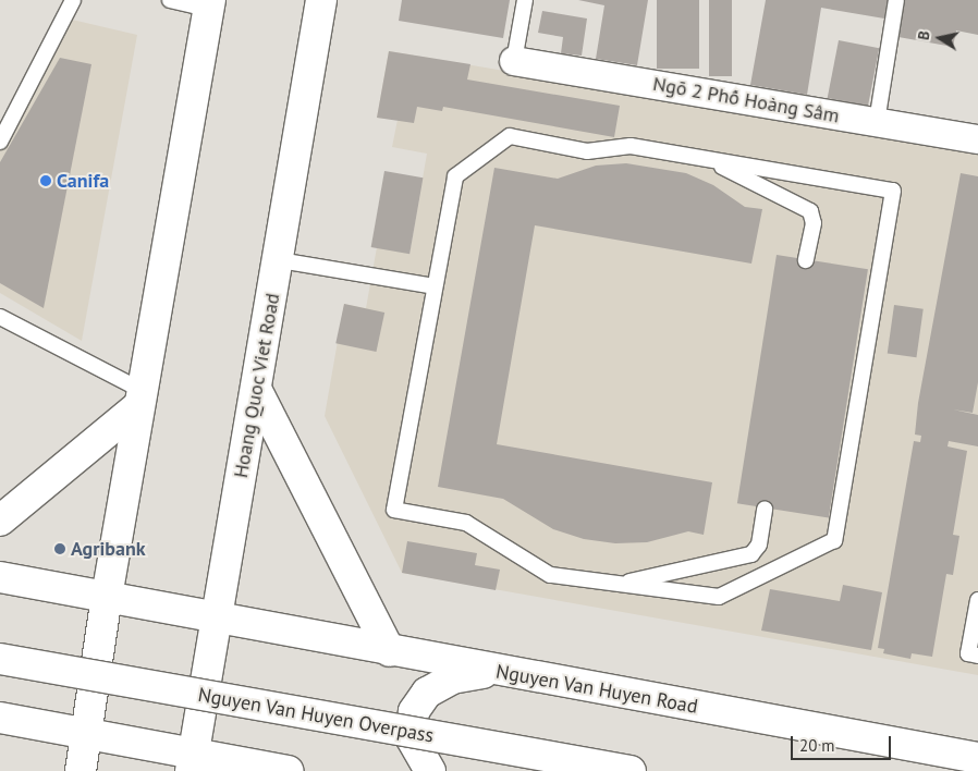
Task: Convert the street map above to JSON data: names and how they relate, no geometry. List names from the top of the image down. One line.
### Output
{"streets":{"main road":["Hoang Quoc Viet Road","Nguyen Van Huyen Road","Nguyen Van Huyen Overpass"],"street":["Ngõ 2 Phố Hoàng Sâm"]},"crossings":[["Hoang Quoc Viet Road","Nguyen Van Huyen Road"]],"places":["Canifa","Agribank"],"scale_bar":"20 m","north":"left"}
